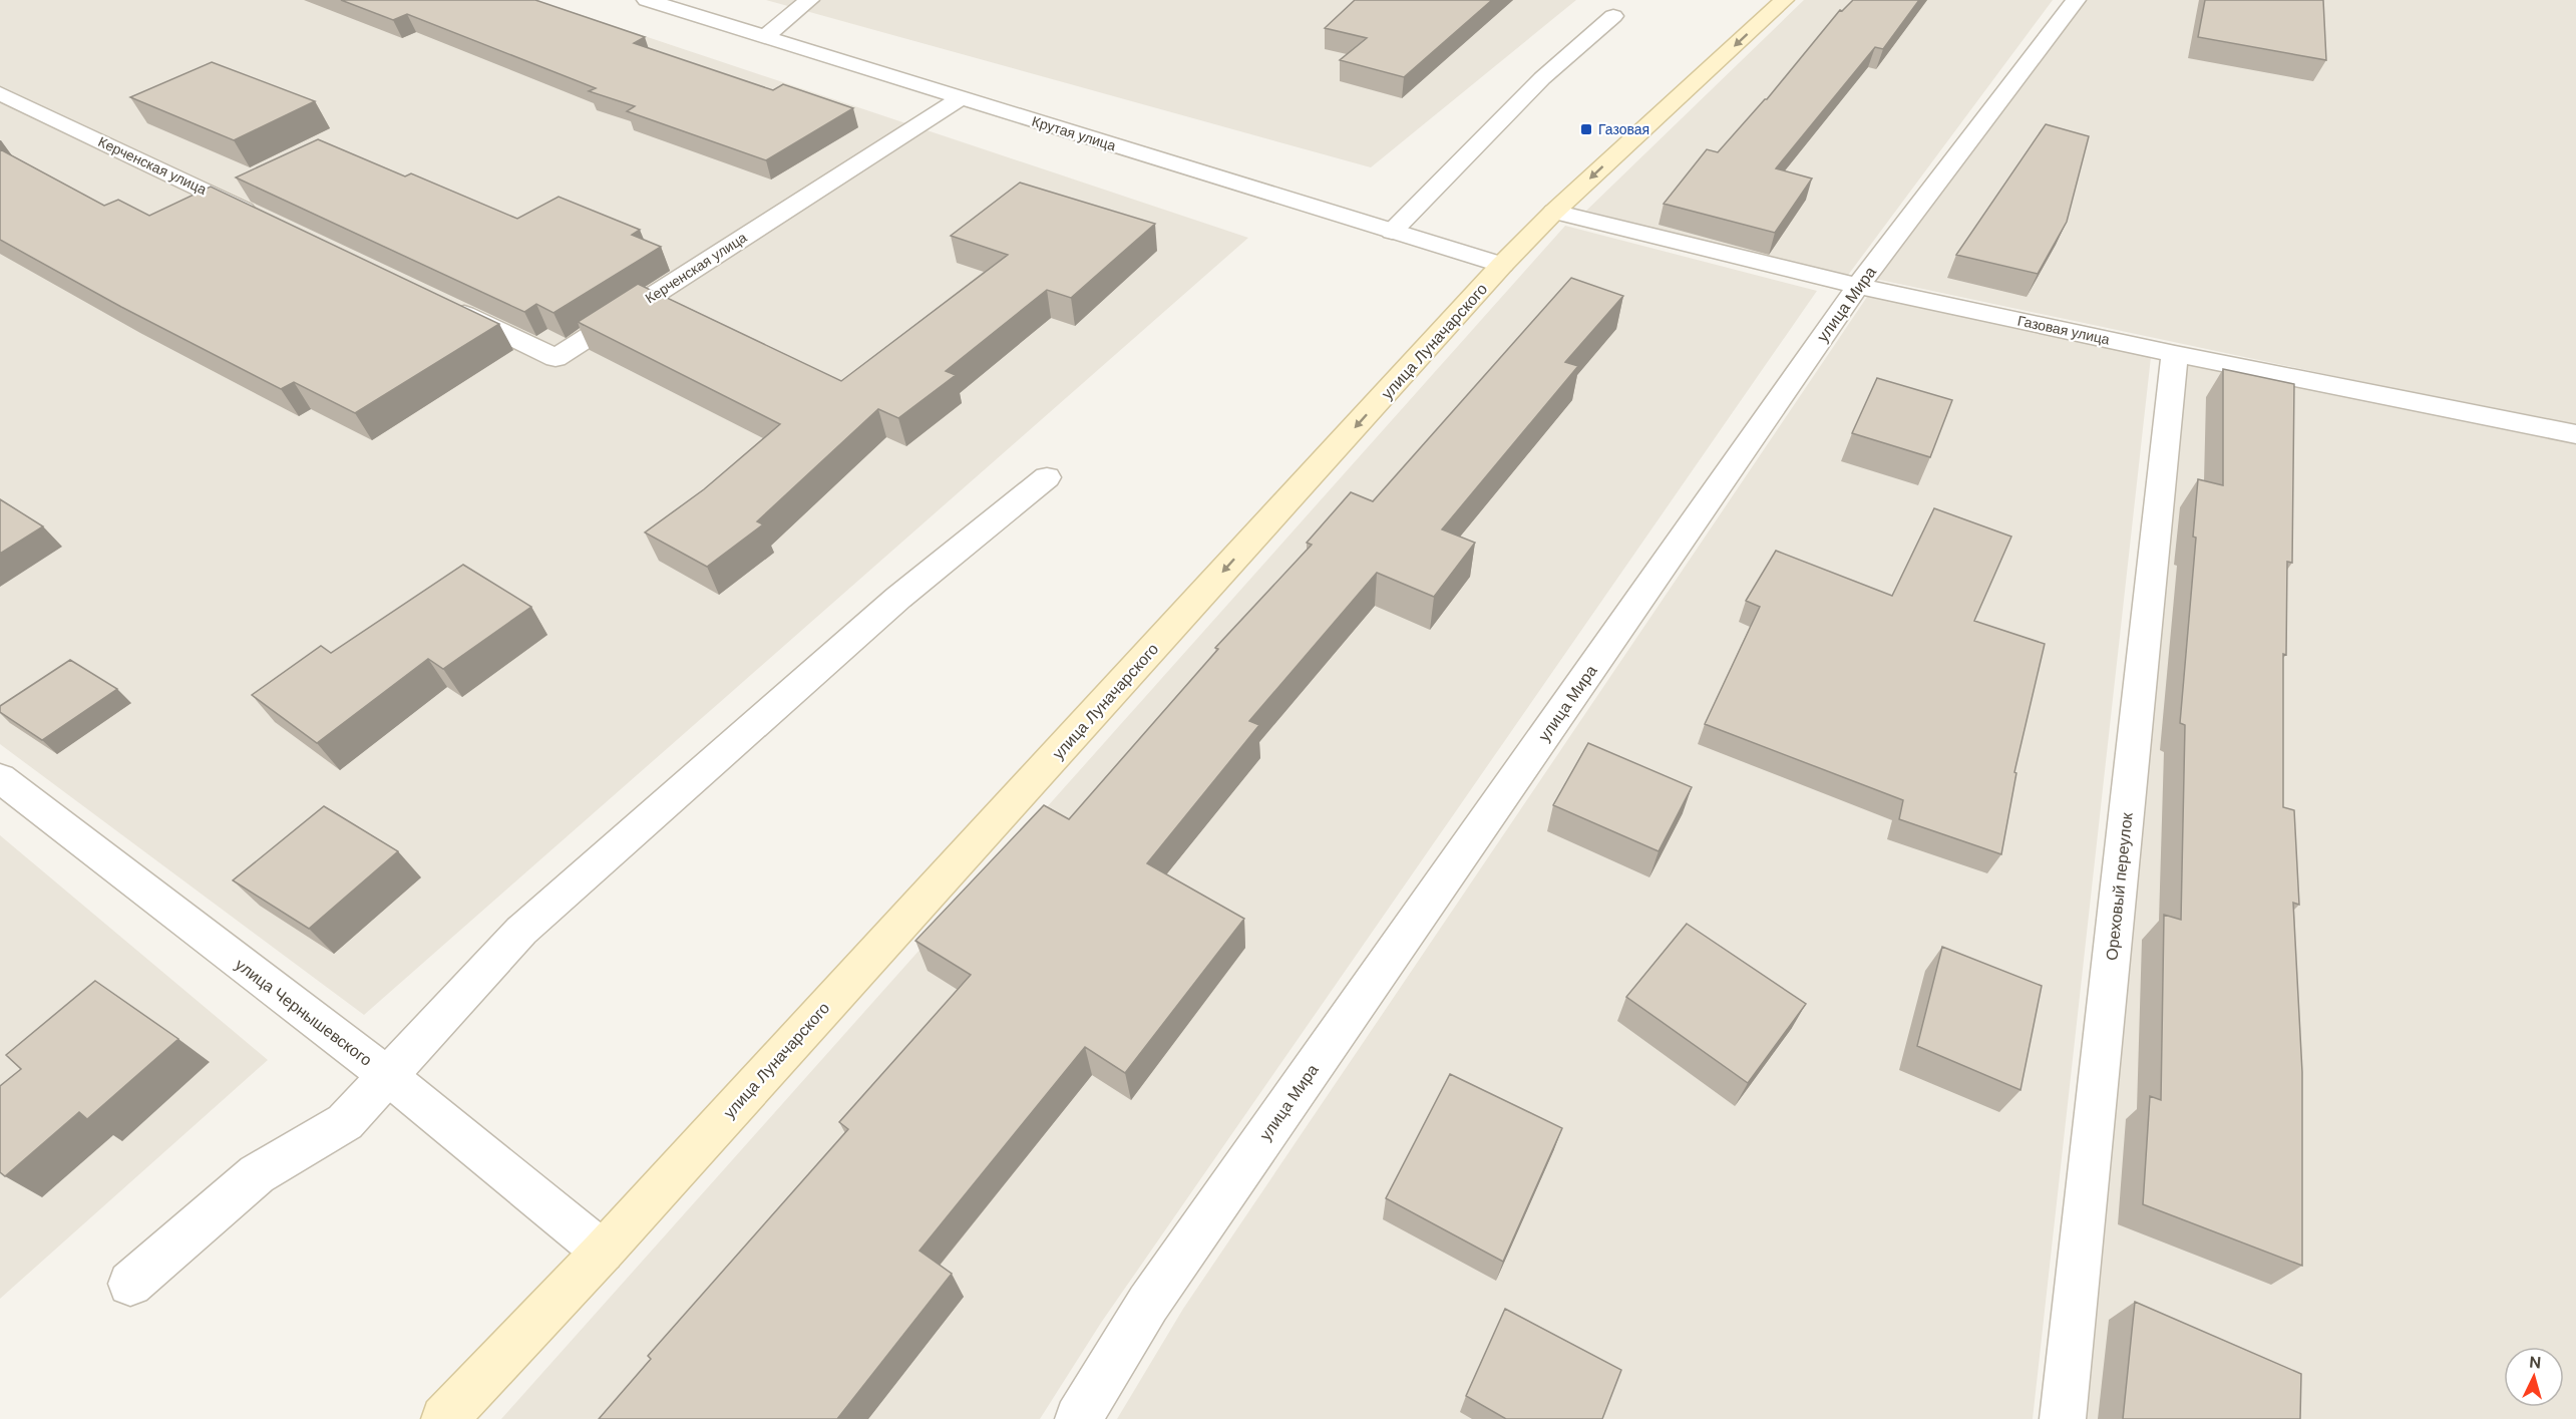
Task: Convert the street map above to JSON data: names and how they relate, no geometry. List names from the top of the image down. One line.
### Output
{"streets":{"main road":["улица Луначарского"],"street":["Крутая улица","Керченская улица","улица Мира","Газовая улица","Ореховый переулок","улица Чернышевского"]},"crossings":[["Крутая улица","Керченская улица"],["Крутая улица","улица Луначарского"],["улица Мира","Газовая улица"],["Газовая улица","улица Луначарского"],["Газовая улица","Ореховый переулок"],["улица Луначарского","улица Чернышевского"]],"one_way":["улица Луначарского"],"places":{"transit":["Газовая"]},"north":"top"}
